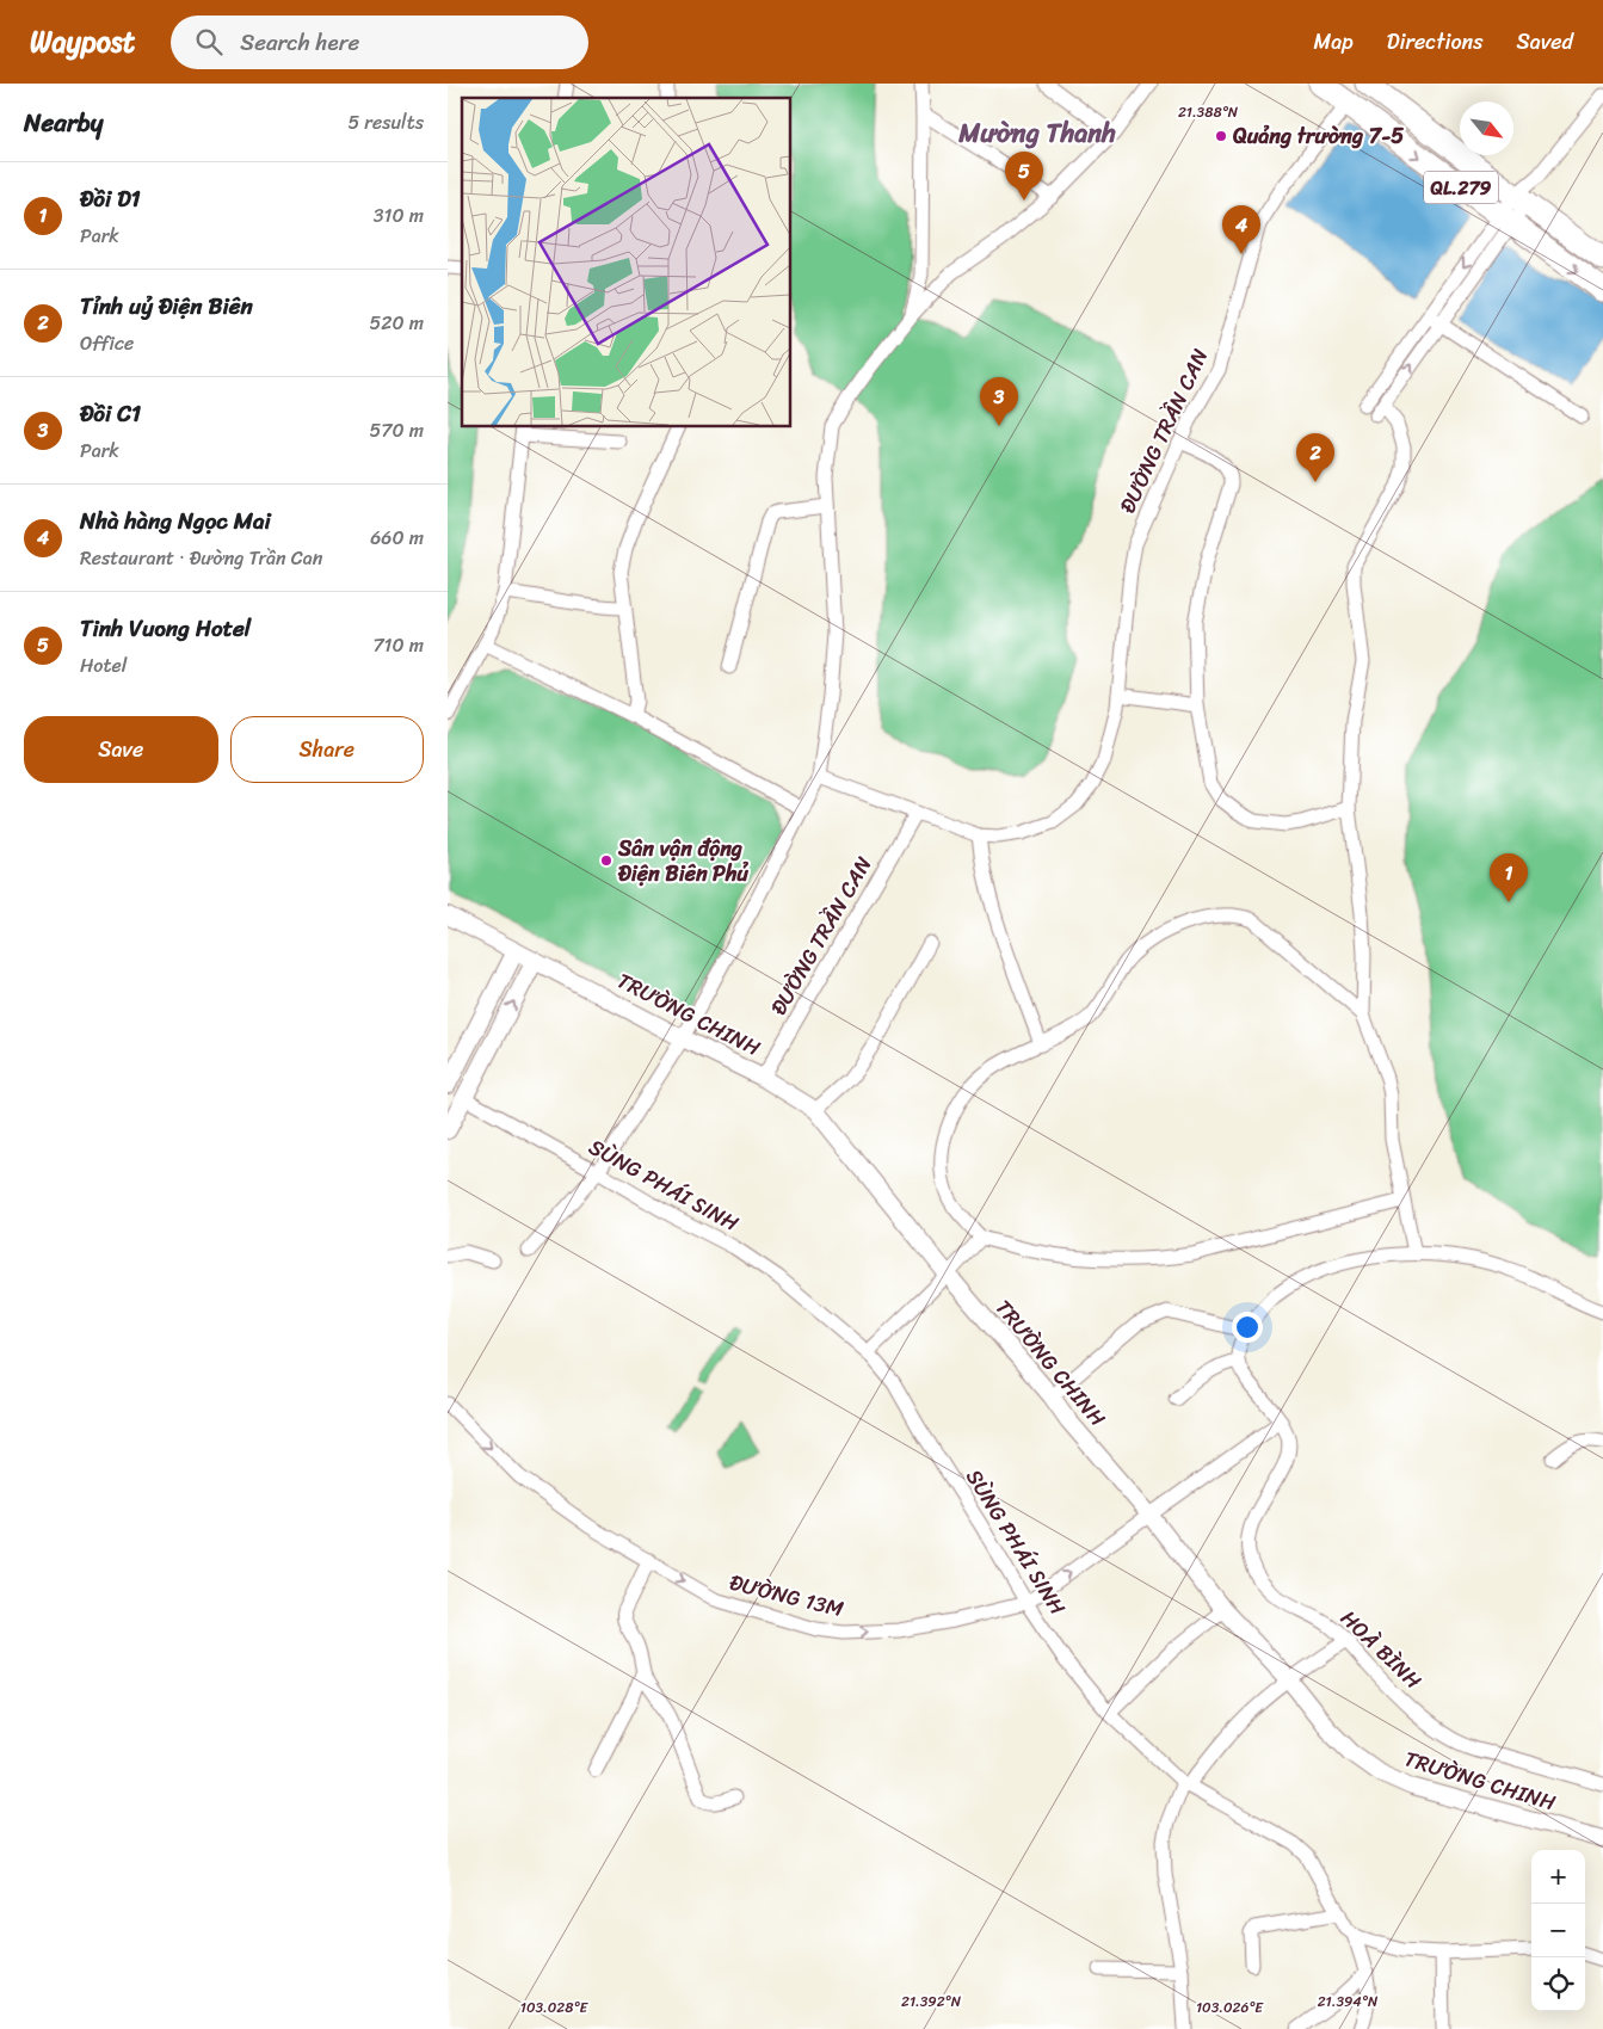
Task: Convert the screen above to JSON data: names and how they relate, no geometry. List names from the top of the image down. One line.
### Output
{"streets":{"highway":["QL.279"],"street":["ĐƯỜNG TRẦN CAN","TRƯỜNG CHINH","SÙNG PHÁI SINH","ĐƯỜNG 13M","HOÀ BÌNH"]},"crossings":[["QL.279","ĐƯỜNG TRẦN CAN"],["ĐƯỜNG TRẦN CAN","TRƯỜNG CHINH"],["TRƯỜNG CHINH","ĐƯỜNG 13M"],["SÙNG PHÁI SINH","ĐƯỜNG 13M"],["ĐƯỜNG 13M","HOÀ BÌNH"]],"one_way":["ĐƯỜNG 13M"],"districts":["Mường Thanh"],"places":["Quảng trường 7-5","Sân vận động Điện Biên Phủ"],"north":"bottom right","page":{"header":"Waypost","search":"Search here","nav":["Map","Directions","Saved"],"heading":["Nearby","5 results"],"pins":["5","4","3","2","1"],"list":[{"mark":"1","name":"Đồi D1","note":"Park","value":"310 m"},{"mark":"2","name":"Tỉnh uỷ Điện Biên","note":"Office","value":"520 m"},{"mark":"3","name":"Đồi C1","note":"Park","value":"570 m"},{"mark":"4","name":"Nhà hàng Ngọc Mai","note":"Restaurant · Đường Trần Can","value":"660 m"},{"mark":"5","name":"Tinh Vuong Hotel","note":"Hotel","value":"710 m"}],"buttons":["Save","Share"],"map_buttons":["+","−"]},"coordinates":["21.388°N","21.392°N","21.394°N","103.028°E","103.026°E"]}
